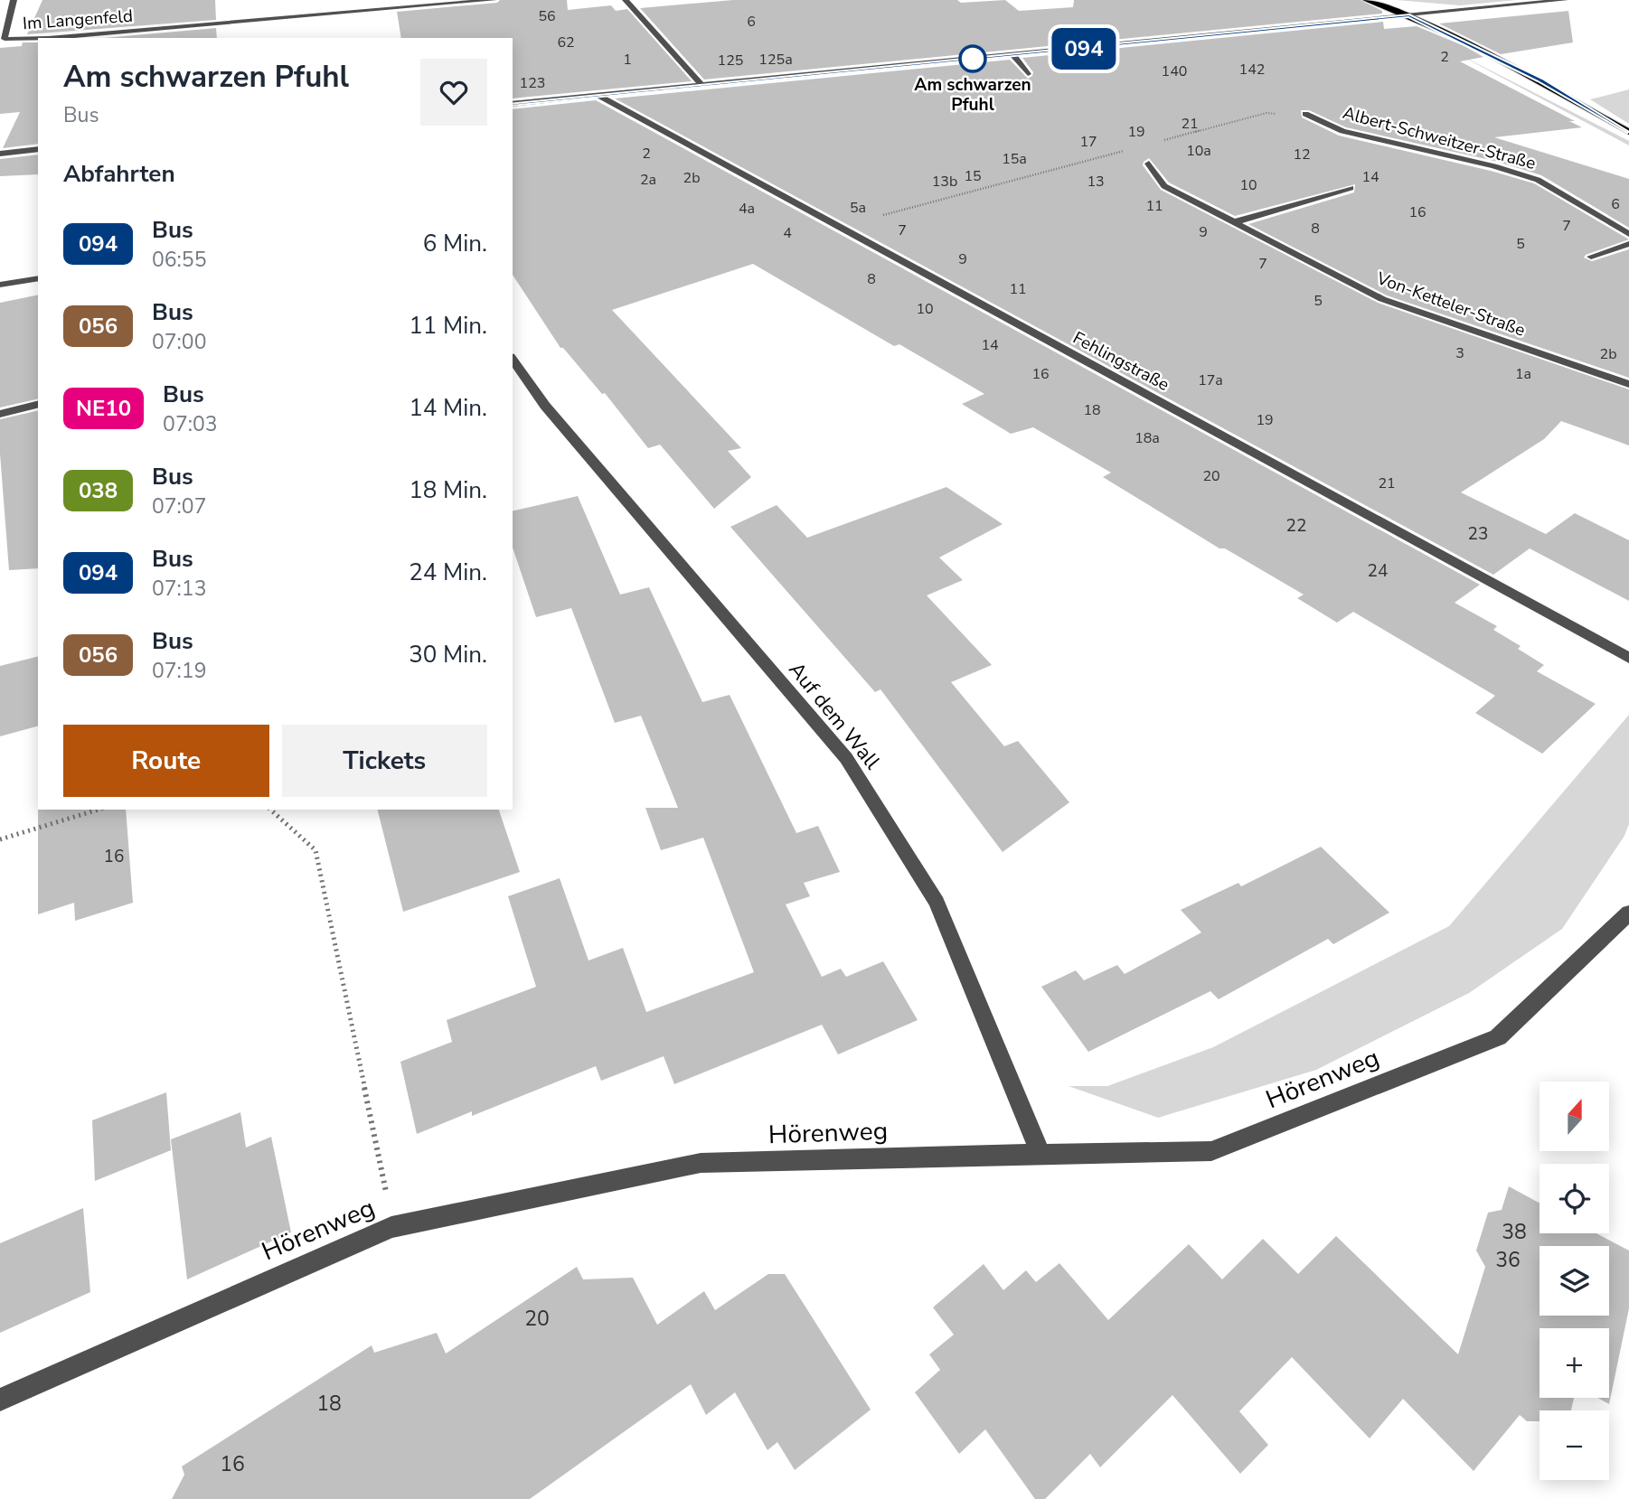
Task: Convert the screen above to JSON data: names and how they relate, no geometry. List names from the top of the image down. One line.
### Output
{"streets":{"street":["Im Langenfeld","Albert-Schweitzer-Straße","Von-Ketteler-Straße","Fehlingstraße","Auf dem Wall","Hörenweg"]},"crossings":[["Auf dem Wall","Hörenweg"]],"places":["Am schwarzen Pfuhl"],"lines":["bus line 094"],"house_numbers":["56","6","62","2","1","125a","125","142","140","123","21","19","17","10a","2","12","15a","15","14","2b","2a","13b","13","10","6","11","5a","4a","16","7","8","7","9","4","5","9","7","8","11","5","10","14","3","2b","16","1a","17a","18","19","18a","20","21","22","23","24","16","38","36","20","18","16"],"north":"top","page":{"on_map":"094","heading":[["Am schwarzen Pfuhl","Bus"],"Abfahrten"],"list":[{"mark":"094","name":"Bus","note":"06:55","value":"6 Min."},{"mark":"056","name":"Bus","note":"07:00","value":"11 Min."},{"mark":"NE10","name":"Bus","note":"07:03","value":"14 Min."},{"mark":"038","name":"Bus","note":"07:07","value":"18 Min."},{"mark":"094","name":"Bus","note":"07:13","value":"24 Min."},{"mark":"056","name":"Bus","note":"07:19","value":"30 Min."}],"buttons":["Route","Tickets"],"map_buttons":["+","−"]}}
